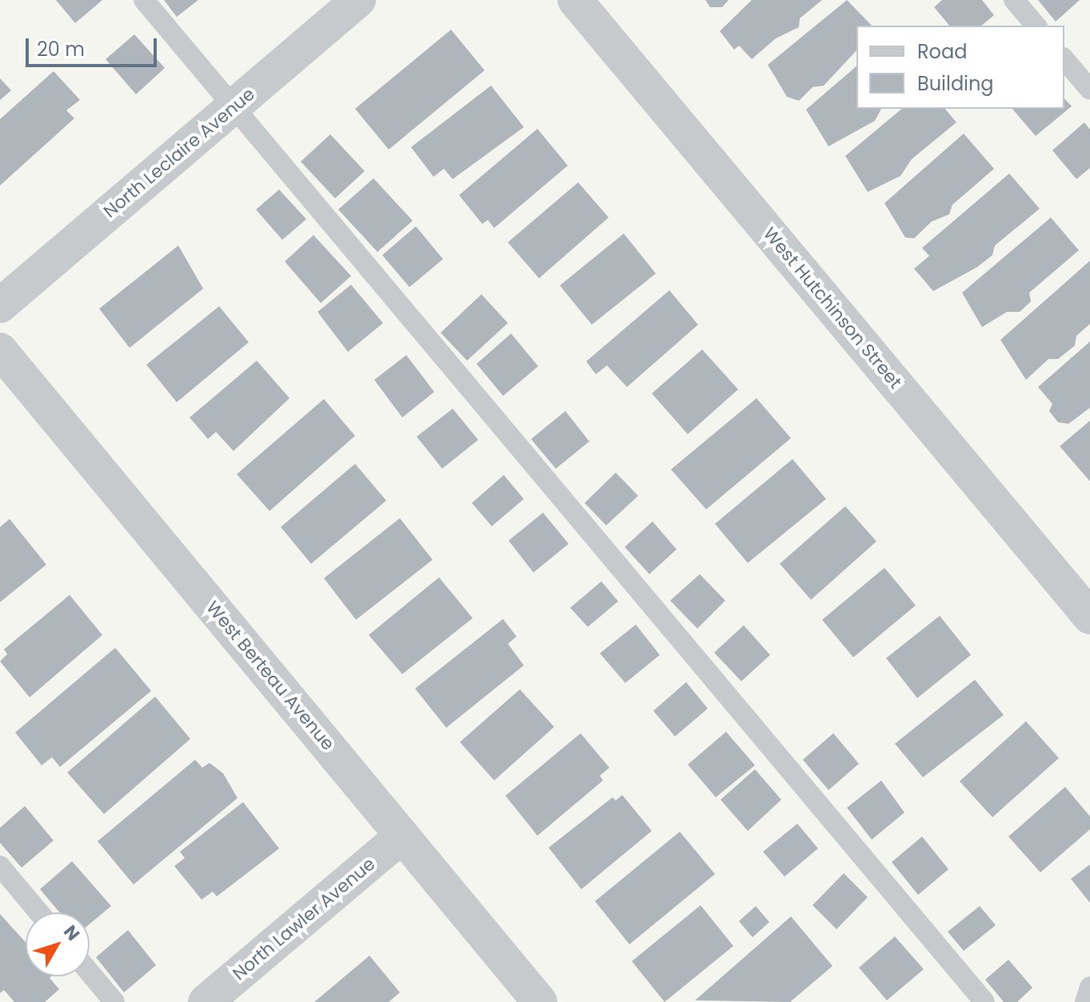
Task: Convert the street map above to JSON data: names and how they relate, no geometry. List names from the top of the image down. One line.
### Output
{"streets":{"street":["North Leclaire Avenue","West Hutchinson Street","West Berteau Avenue","North Lawler Avenue"]},"crossings":[["West Berteau Avenue","North Lawler Avenue"]],"legend":["Road","Building"],"scale_bar":"20 m","north":"top right"}
